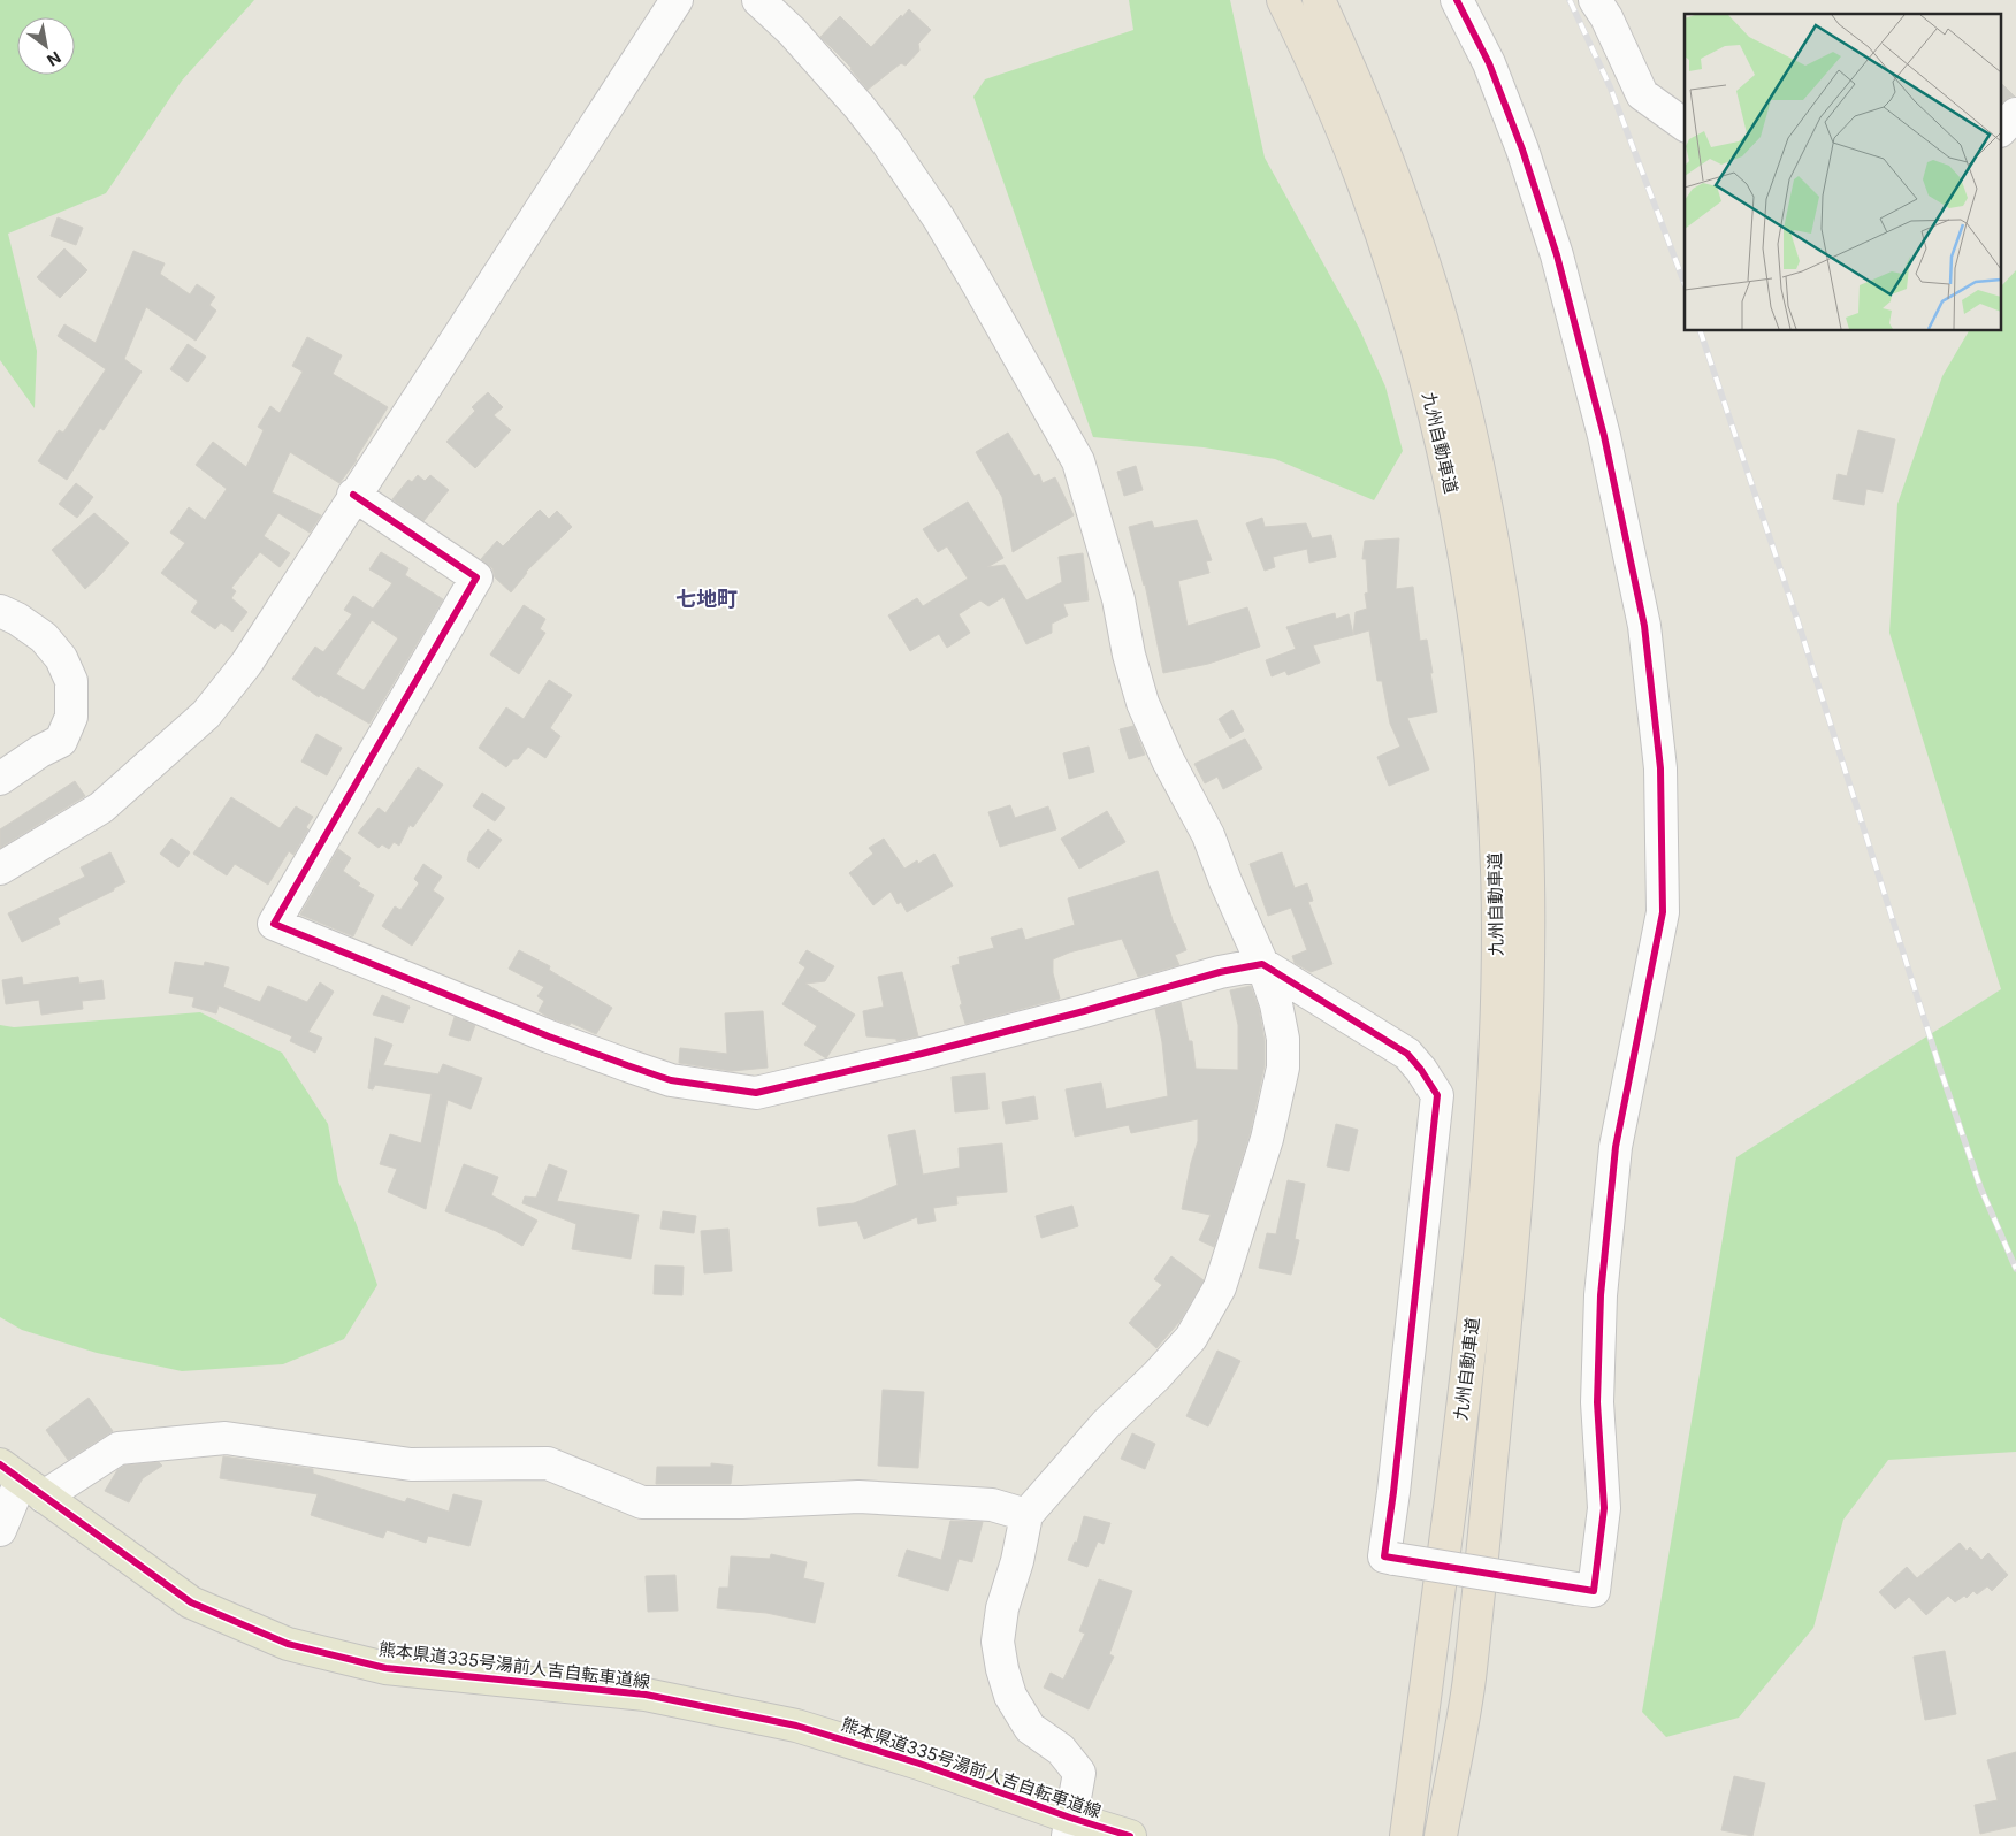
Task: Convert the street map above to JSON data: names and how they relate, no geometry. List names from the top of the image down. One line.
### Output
{"streets":{"highway":["九州自動車道"],"main road":["熊本県道335号湯前人吉自転車道線"]},"districts":["七地町"],"north":"bottom right"}
